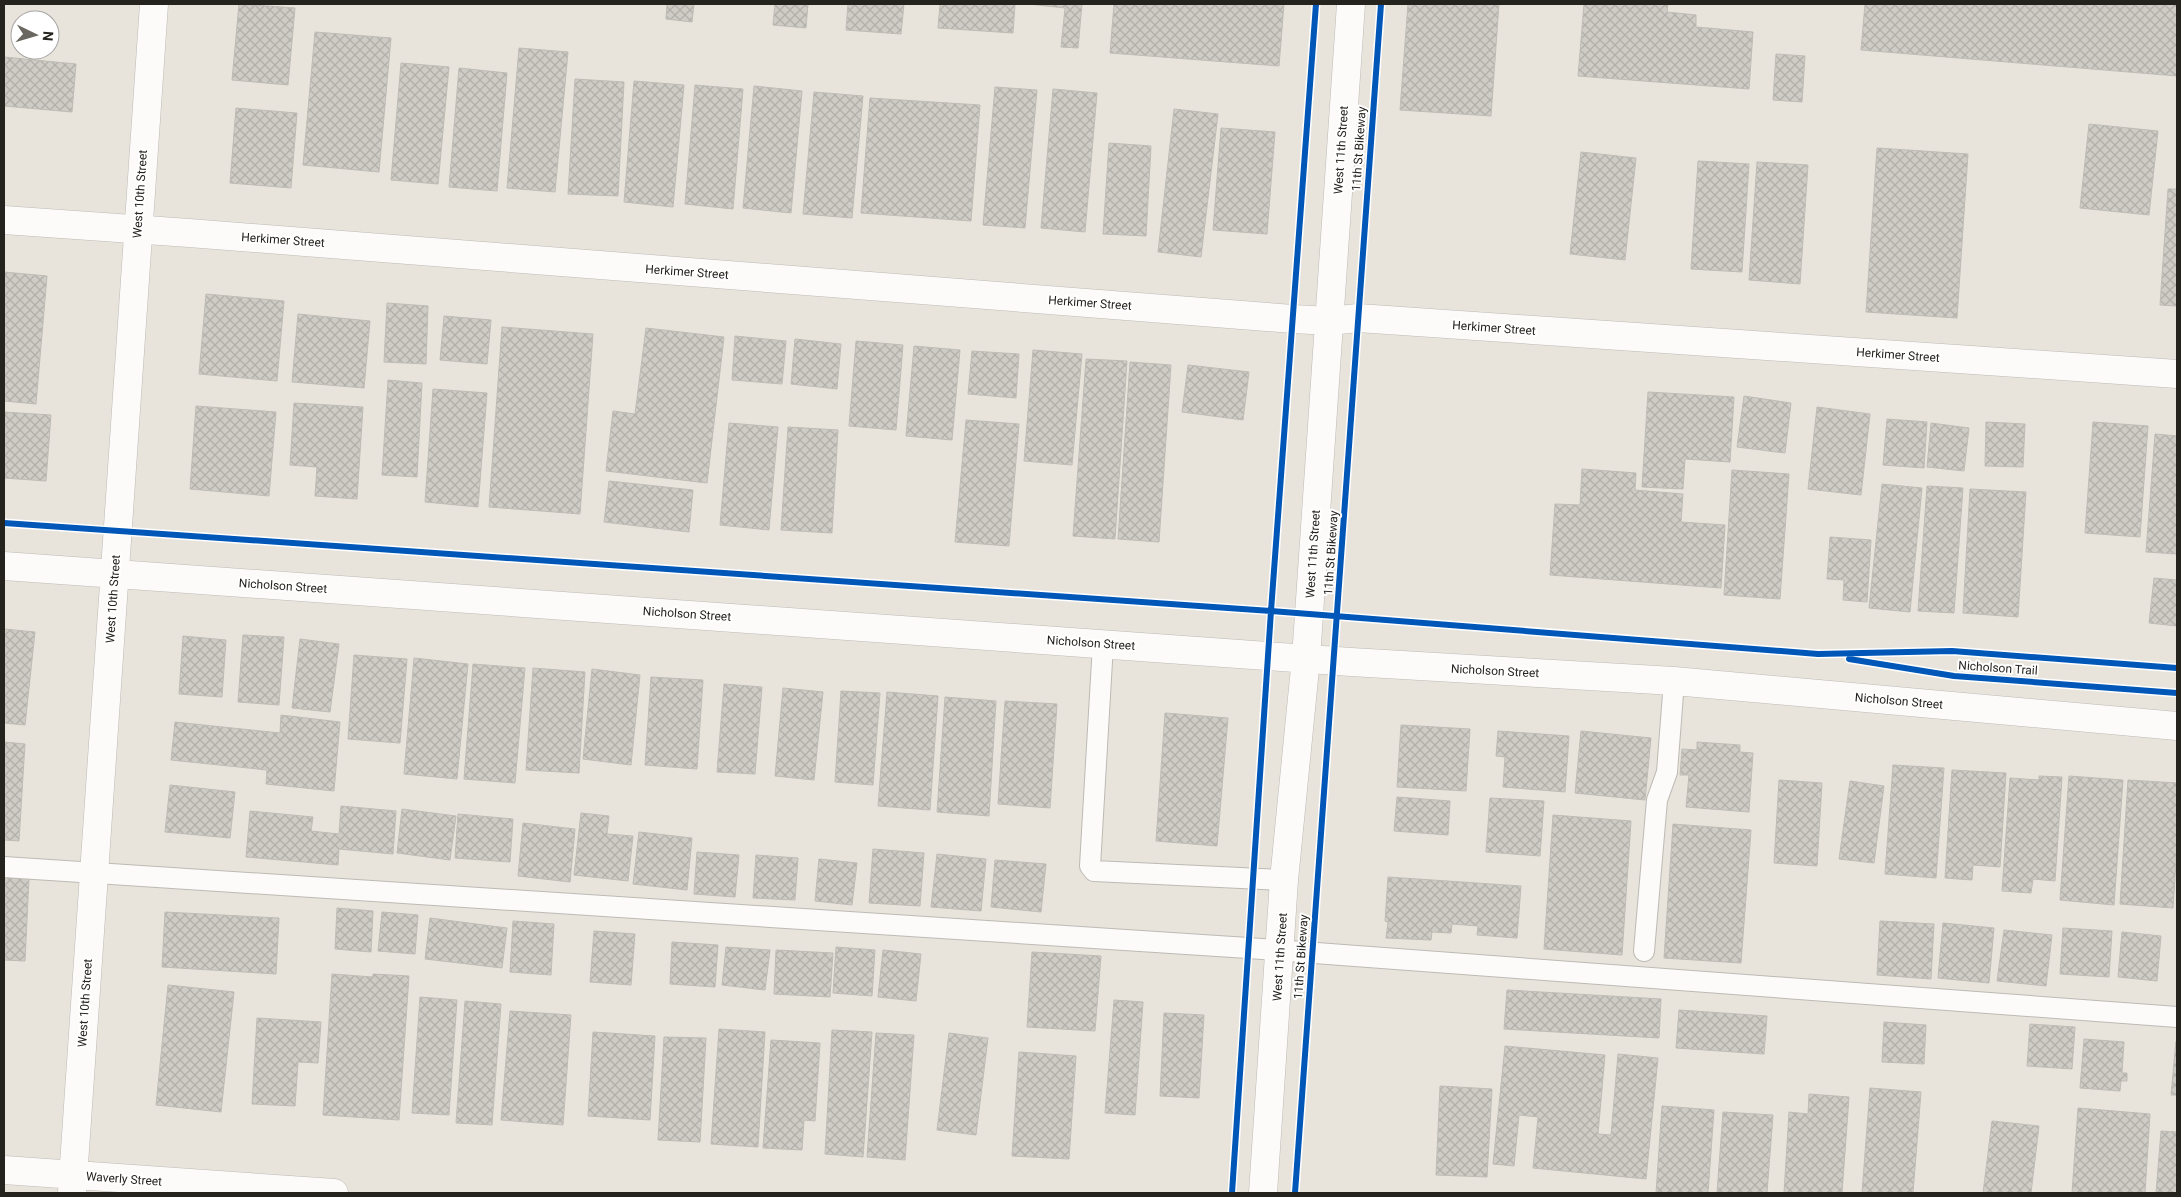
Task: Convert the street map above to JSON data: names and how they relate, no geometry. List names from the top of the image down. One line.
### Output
{"streets":{"street":["West 11th Street","West 10th Street","Herkimer Street","Nicholson Street","Waverly Street"],"cycle path":["11th St Bikeway","Nicholson Trail"]},"crossings":[["West 11th Street","Herkimer Street"],["West 11th Street","Nicholson Street"],["West 10th Street","Herkimer Street"],["West 10th Street","Nicholson Street"],["West 10th Street","Waverly Street"]],"north":"right"}
